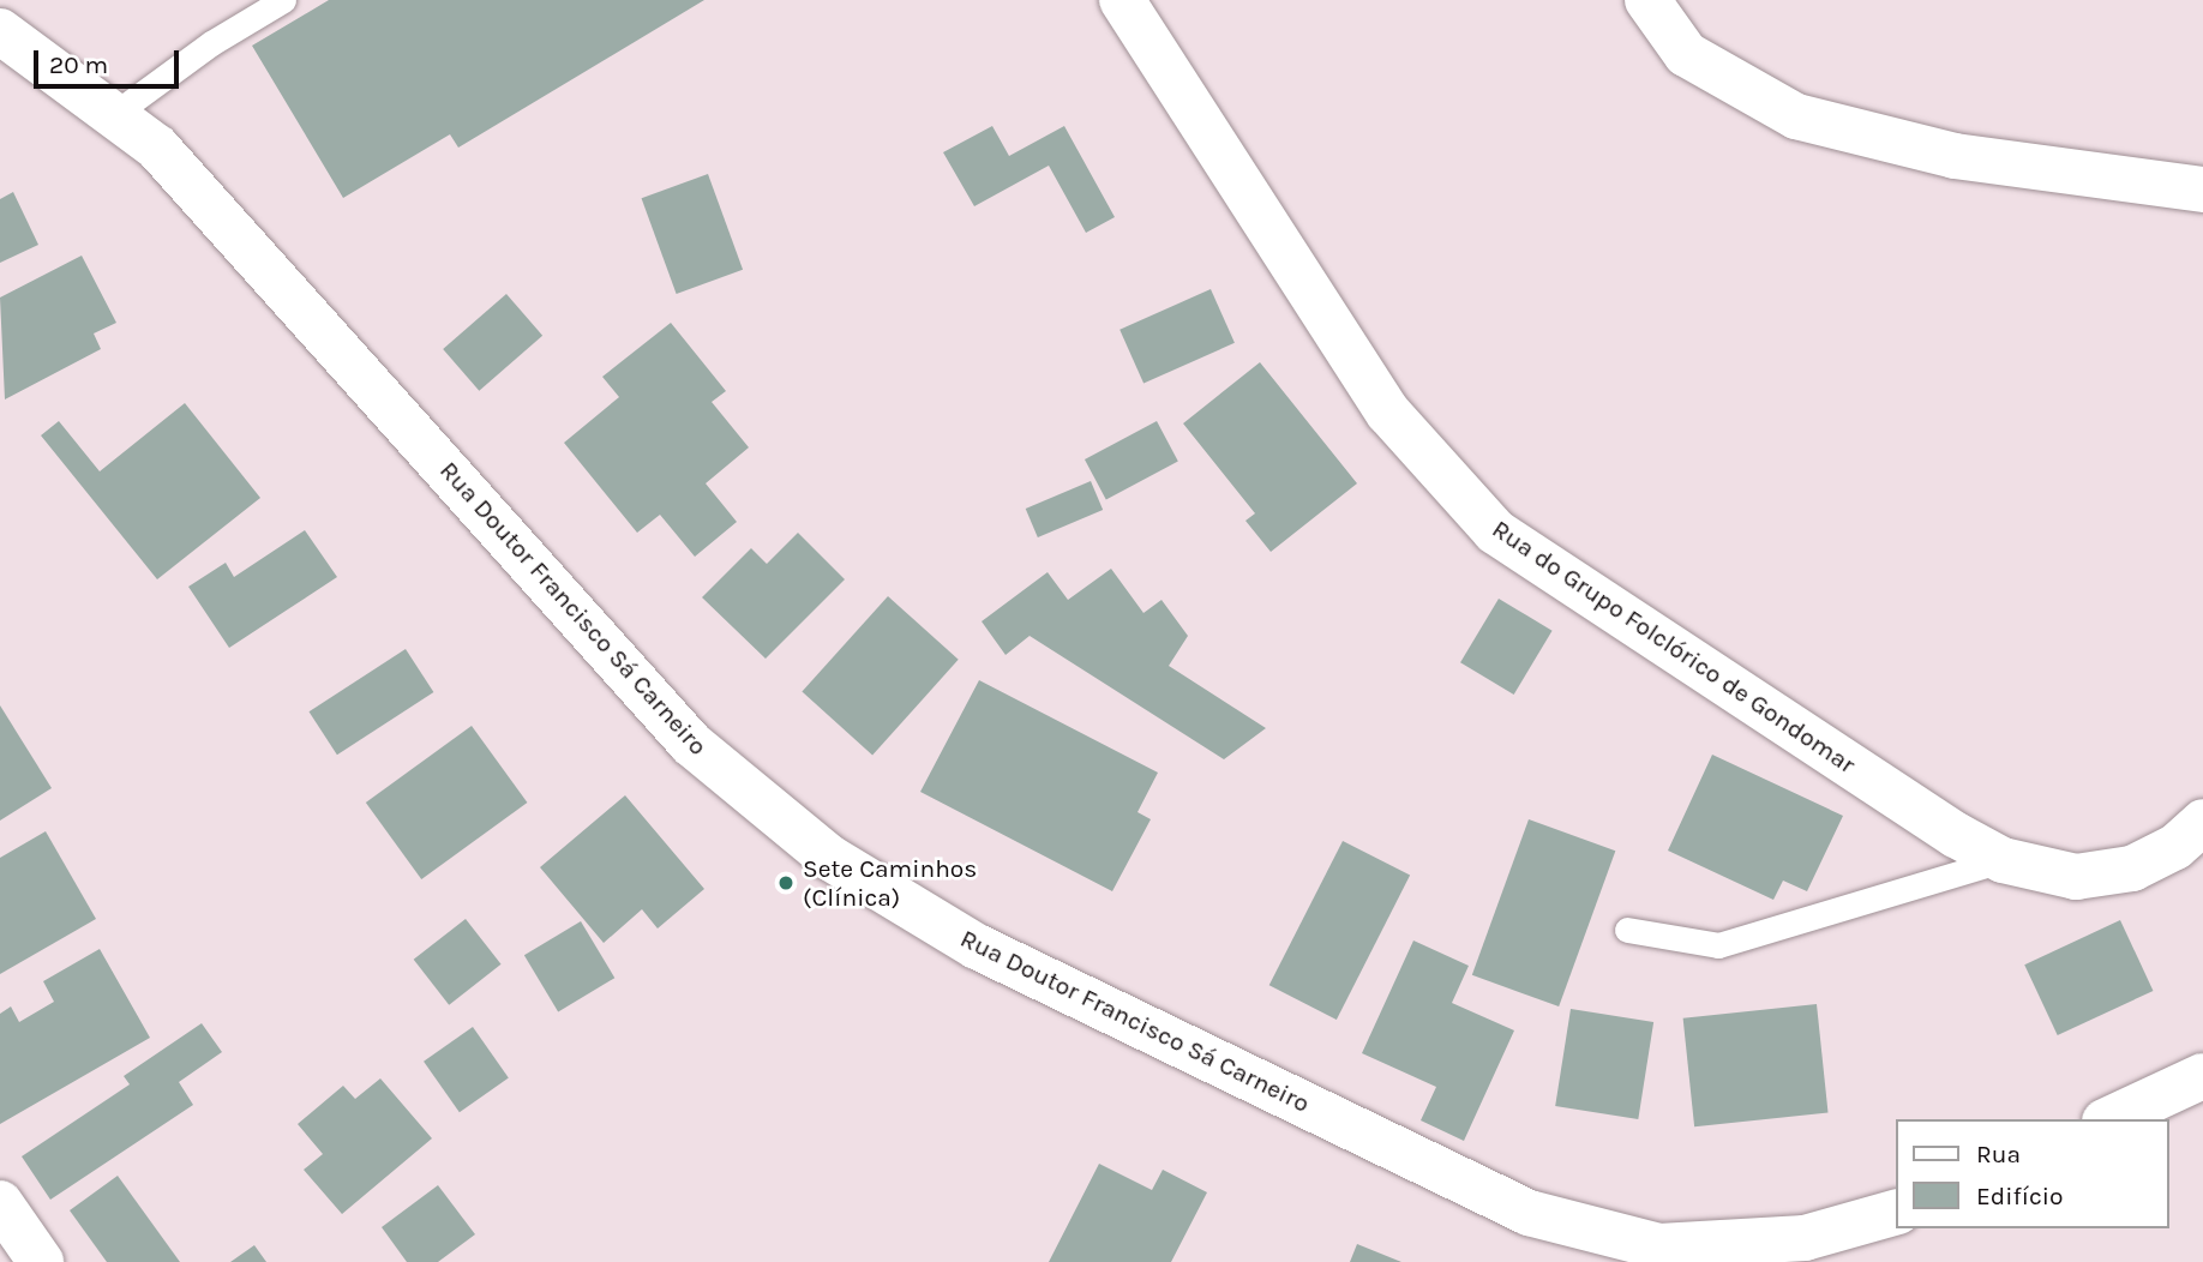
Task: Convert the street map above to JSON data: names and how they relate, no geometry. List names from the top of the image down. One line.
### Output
{"streets":{"main road":["Rua Doutor Francisco Sá Carneiro","Rua do Grupo Folclórico de Gondomar"]},"places":["Sete Caminhos (Clínica)"],"legend":["Rua","Edifício"],"scale_bar":"20 m"}
